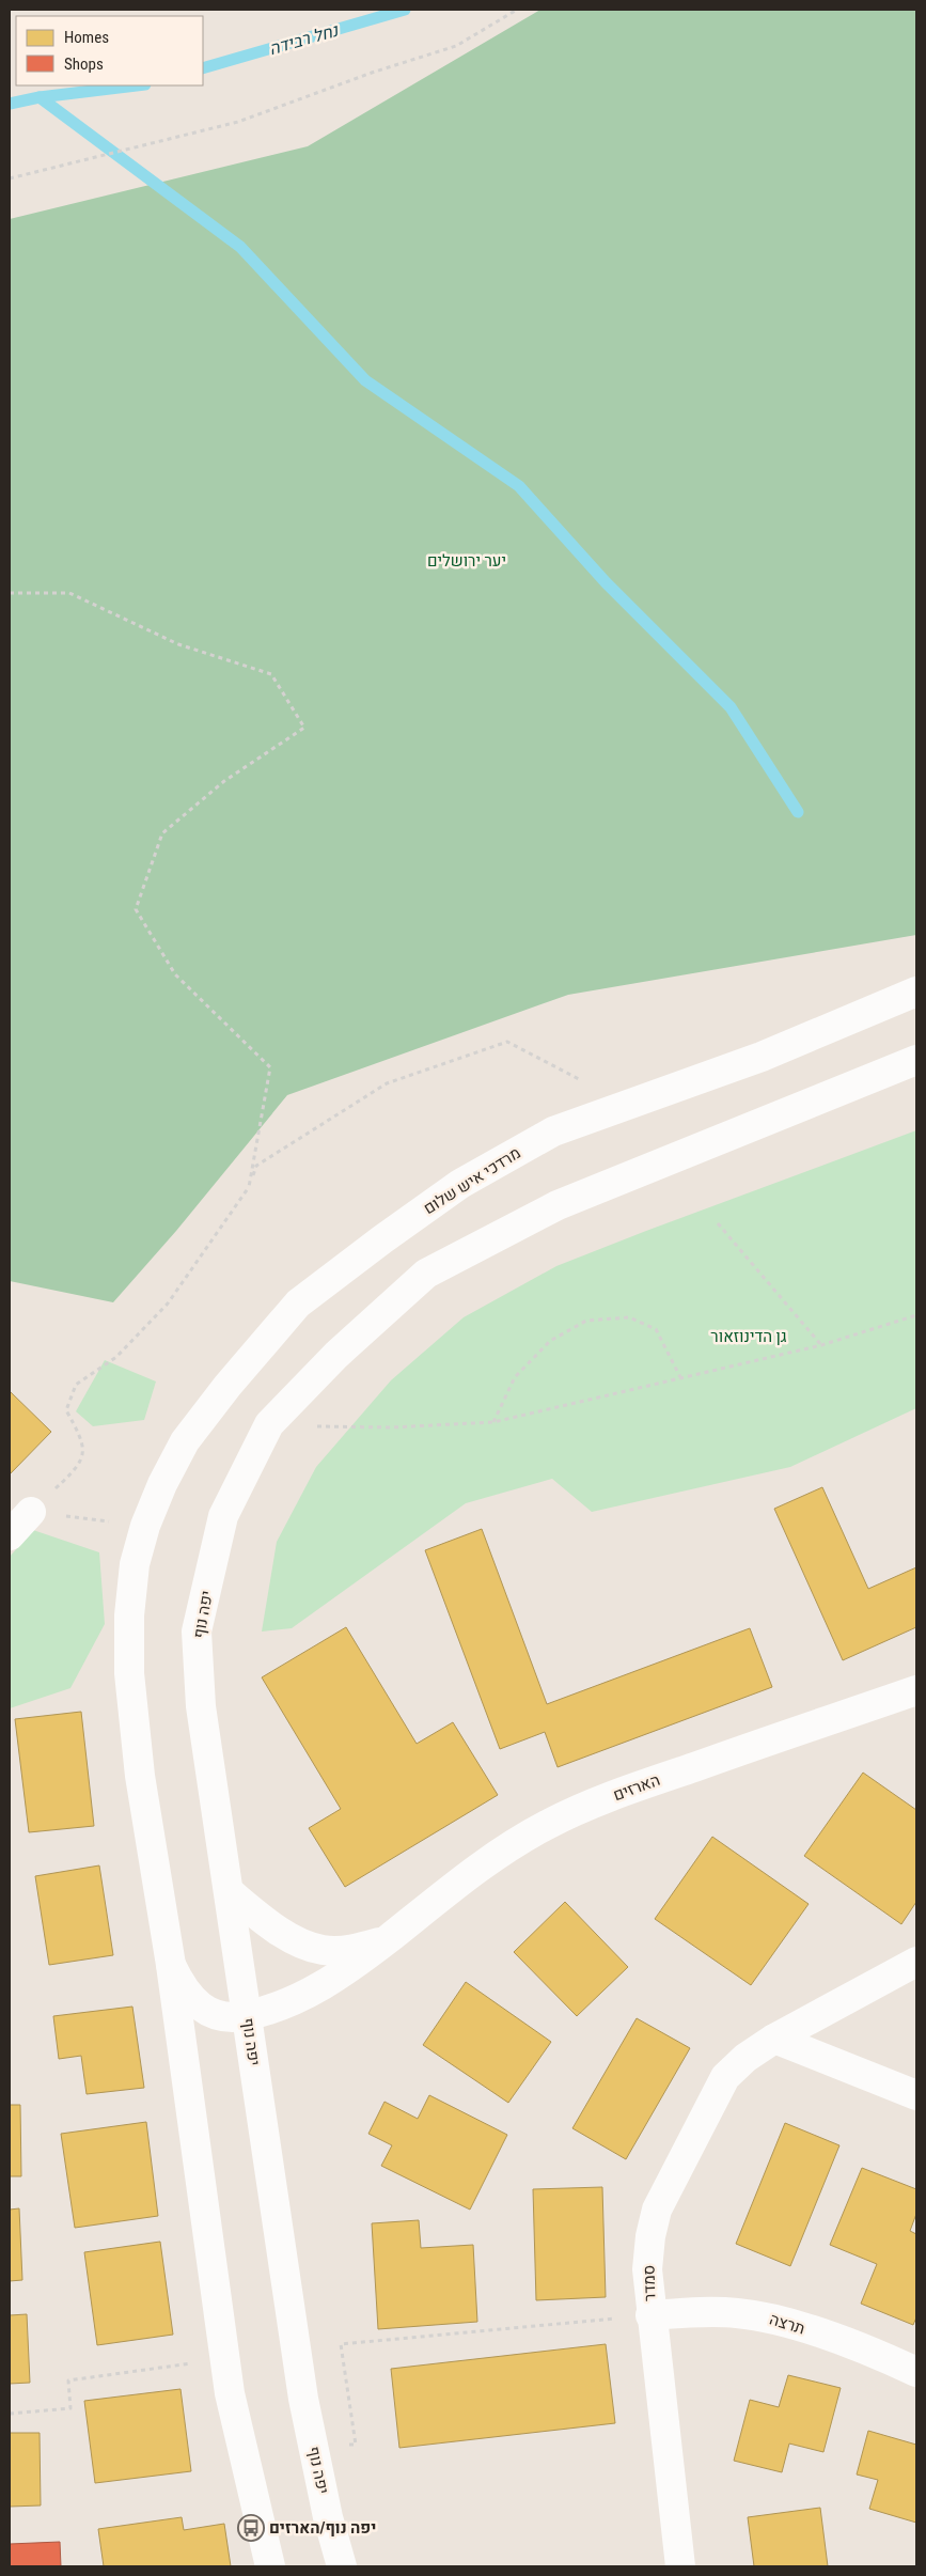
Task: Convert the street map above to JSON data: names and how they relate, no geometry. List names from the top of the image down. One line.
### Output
{"streets":{"main road":["מרדכי איש שלום","יפה נוף","הארזים","סמדר","תרצה"]},"crossings":[["יפה נוף","הארזים"],["סמדר","תרצה"]],"water":["נחל רבידה"],"parks":["יער ירושלים","גן הדינוזאור"],"places":{"bus stop":["יפה נוף/הארזים"]},"legend":["Homes","Shops"]}
